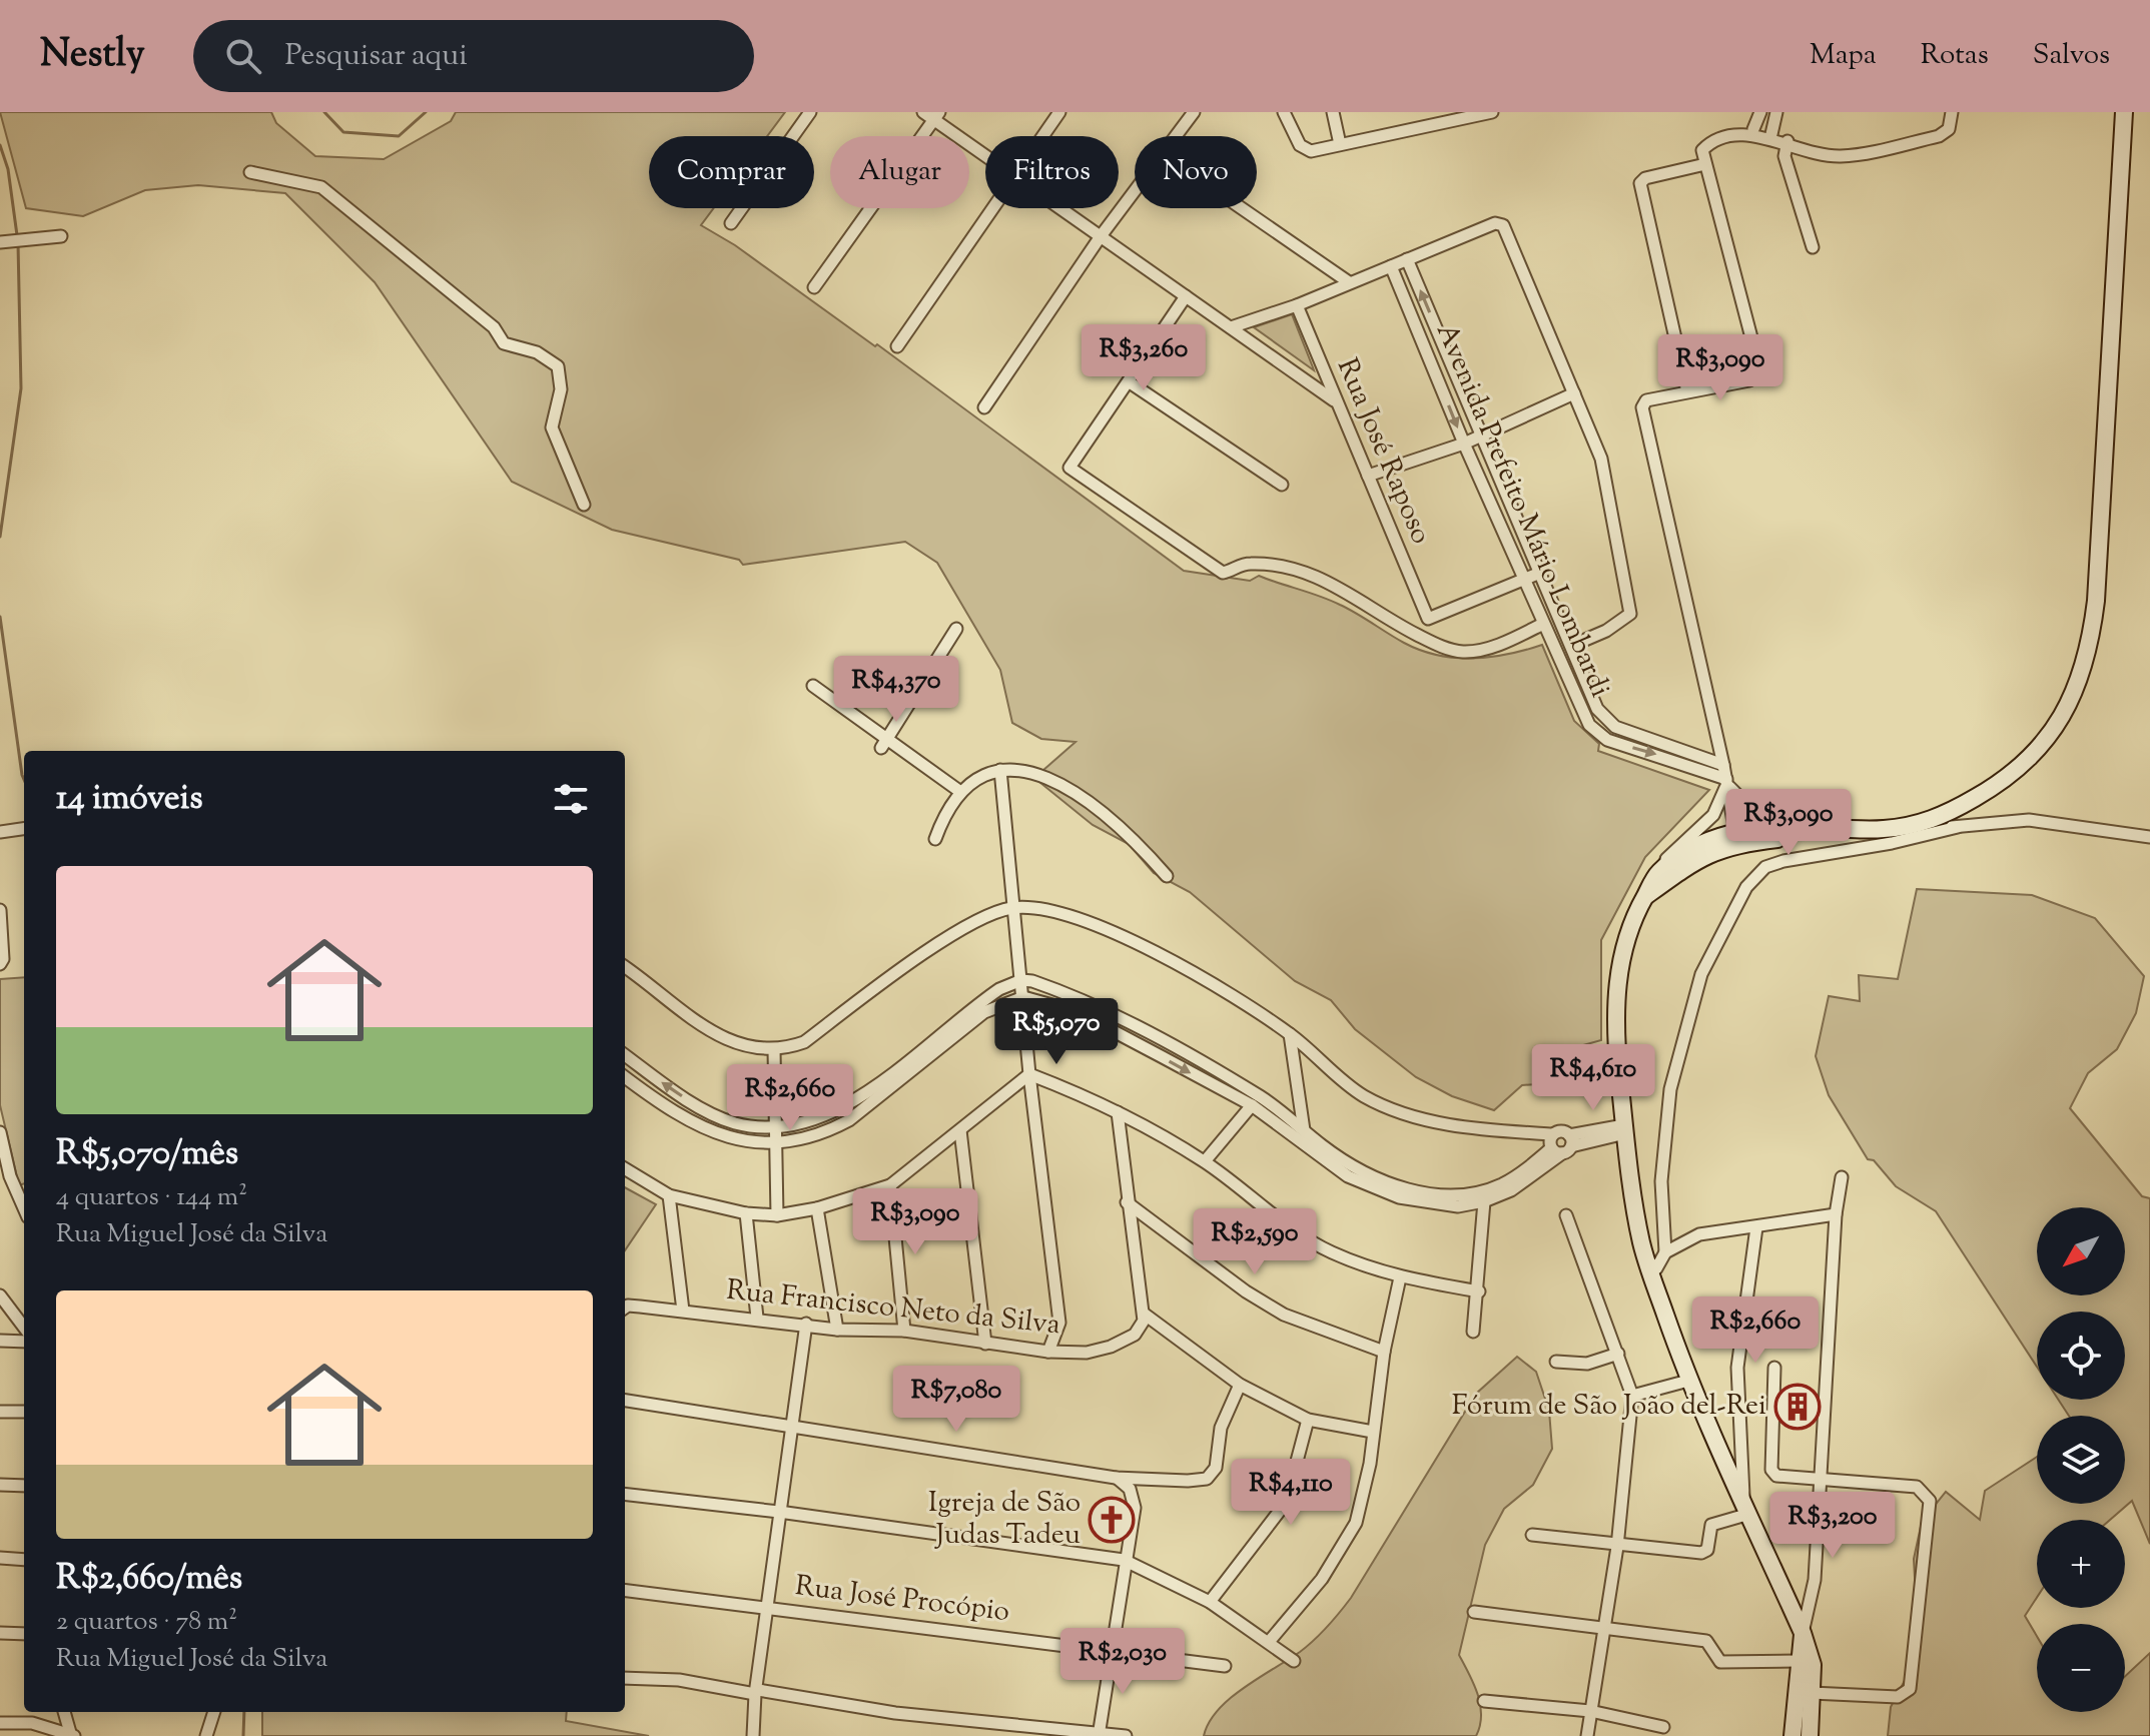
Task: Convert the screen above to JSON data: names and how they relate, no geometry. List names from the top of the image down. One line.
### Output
{"streets":{"street":["Rua José Raposo","Avenida Prefeito Mário Lombardi","Rua Francisco Neto da Silva","Rua José Procópio"]},"places":{"building":["Fórum de São João del-Rei"],"church":["Igreja de São Judas Tadeu"]},"north":"bottom left","page":{"header":"Nestly","search":"Pesquisar aqui","nav":["Mapa","Rotas","Salvos"],"chip":["Comprar","Alugar","Filtros","Novo"],"price":["R$3,260","R$3,090","R$4,370","R$3,090","R$5,070","R$4,610","R$2,660","R$3,090","R$2,590","R$2,660","R$7,080","R$4,110","R$3,200","R$2,030"],"heading":"14 imóveis","list":[{"name":"R$5,070/mês","note":"4 quartos · 144 m² · Rua Miguel José da Silva"},{"name":"R$2,660/mês","note":"2 quartos · 78 m² · Rua Miguel José da Silva"}],"map_buttons":["+","−"]}}
